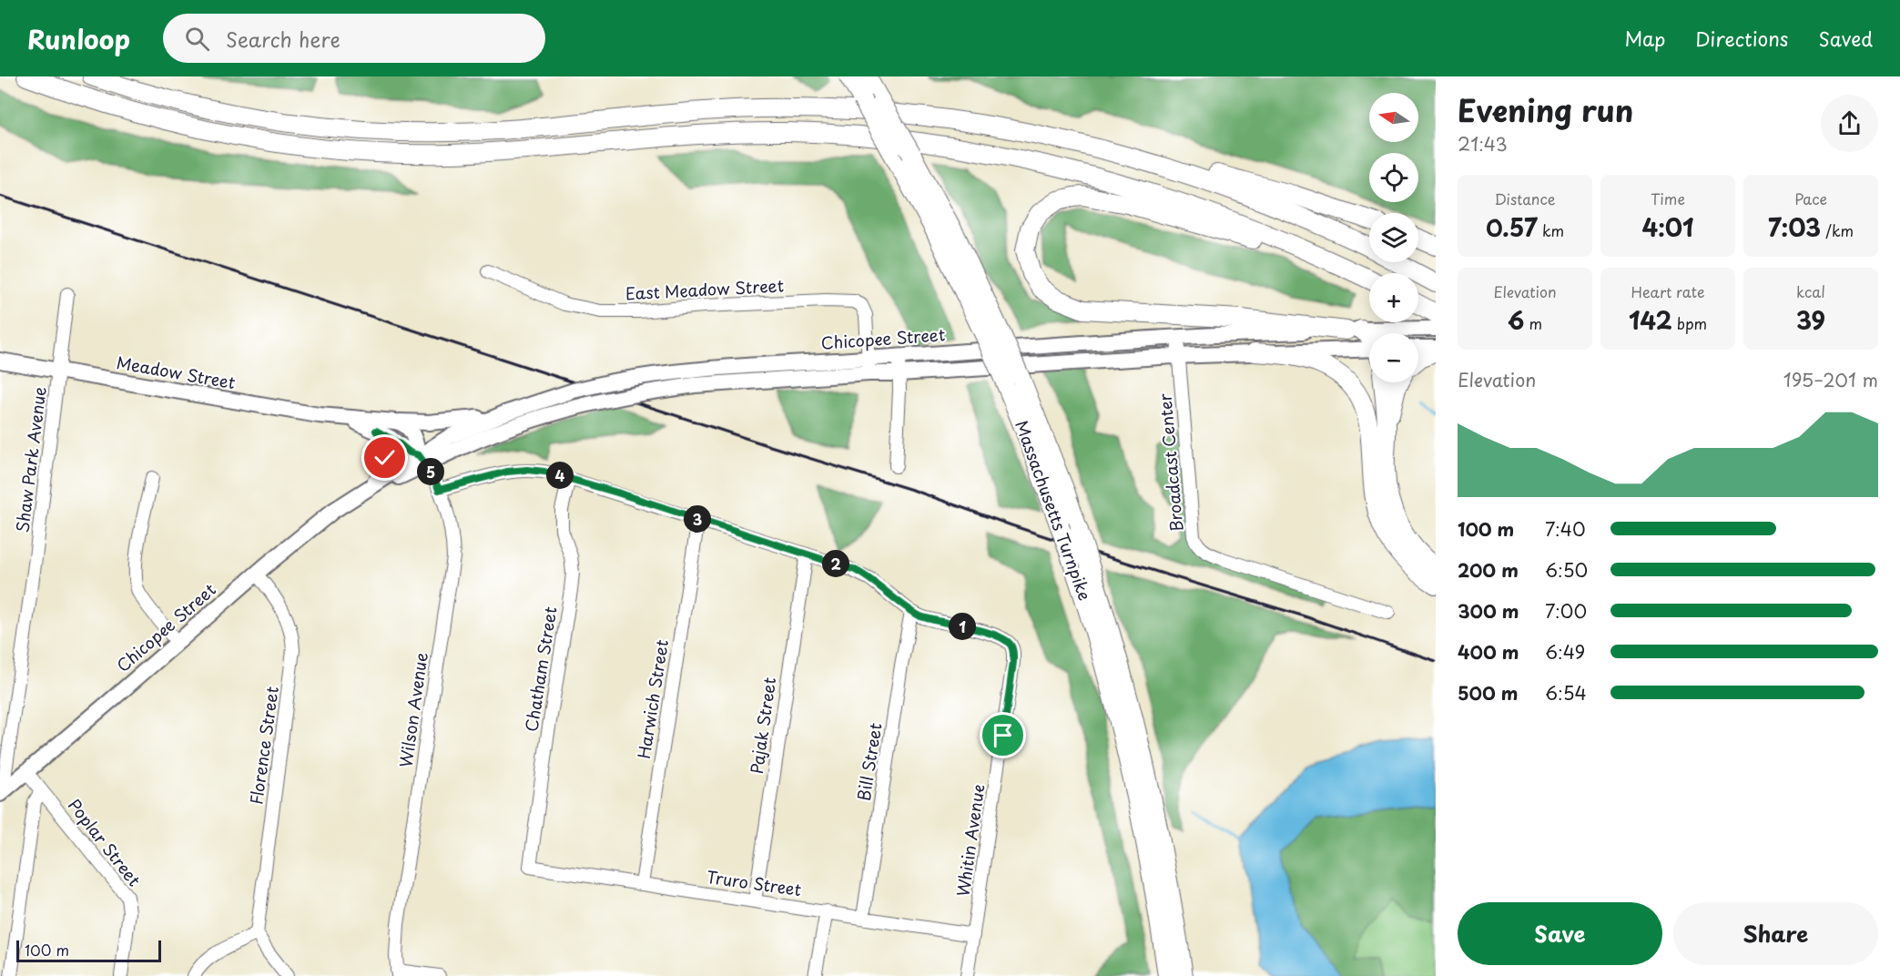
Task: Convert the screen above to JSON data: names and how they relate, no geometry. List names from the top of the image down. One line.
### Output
{"streets":{"highway":["Massachusetts Turnpike"],"main road":["Chicopee Street","Meadow Street"],"street":["East Meadow Street","Shaw Park Avenue","Broadcast Center","Chatham Street","Harwich Street","Wilson Avenue","Pajak Street","Florence Street","Bill Street","Whitin Avenue","Poplar Street","Truro Street"]},"crossings":[["East Meadow Street","Chicopee Street"],["Chicopee Street","Meadow Street"],["Chicopee Street","Shaw Park Avenue"],["Chicopee Street","Broadcast Center"],["Chicopee Street","Wilson Avenue"],["Chicopee Street","Florence Street"],["Chicopee Street","Poplar Street"],["Meadow Street","Shaw Park Avenue"],["Meadow Street","Wilson Avenue"],["Chatham Street","Truro Street"],["Harwich Street","Truro Street"],["Pajak Street","Truro Street"],["Bill Street","Whitin Avenue"],["Bill Street","Truro Street"],["Whitin Avenue","Truro Street"]],"scale_bar":"100 m","north":"left","page":{"header":"Runloop","search":"Search here","nav":["Map","Directions","Saved"],"heading":["Evening run","21:43"],"map_buttons":["+","−"],"stats":[["Distance","0.57 km"],["Time","4:01"],["Pace","7:03 /km"],["Elevation","6 m"],["Heart rate","142 bpm"],["kcal","39"]],"chart":["Elevation","195–201 m"],"pins":["5","4","3","2","1"],"list":[{"name":"100 m","note":"7:40"},{"name":"200 m","note":"6:50"},{"name":"300 m","note":"7:00"},{"name":"400 m","note":"6:49"},{"name":"500 m","note":"6:54"}],"buttons":["Save","Share"],"scale":"100 m"}}
